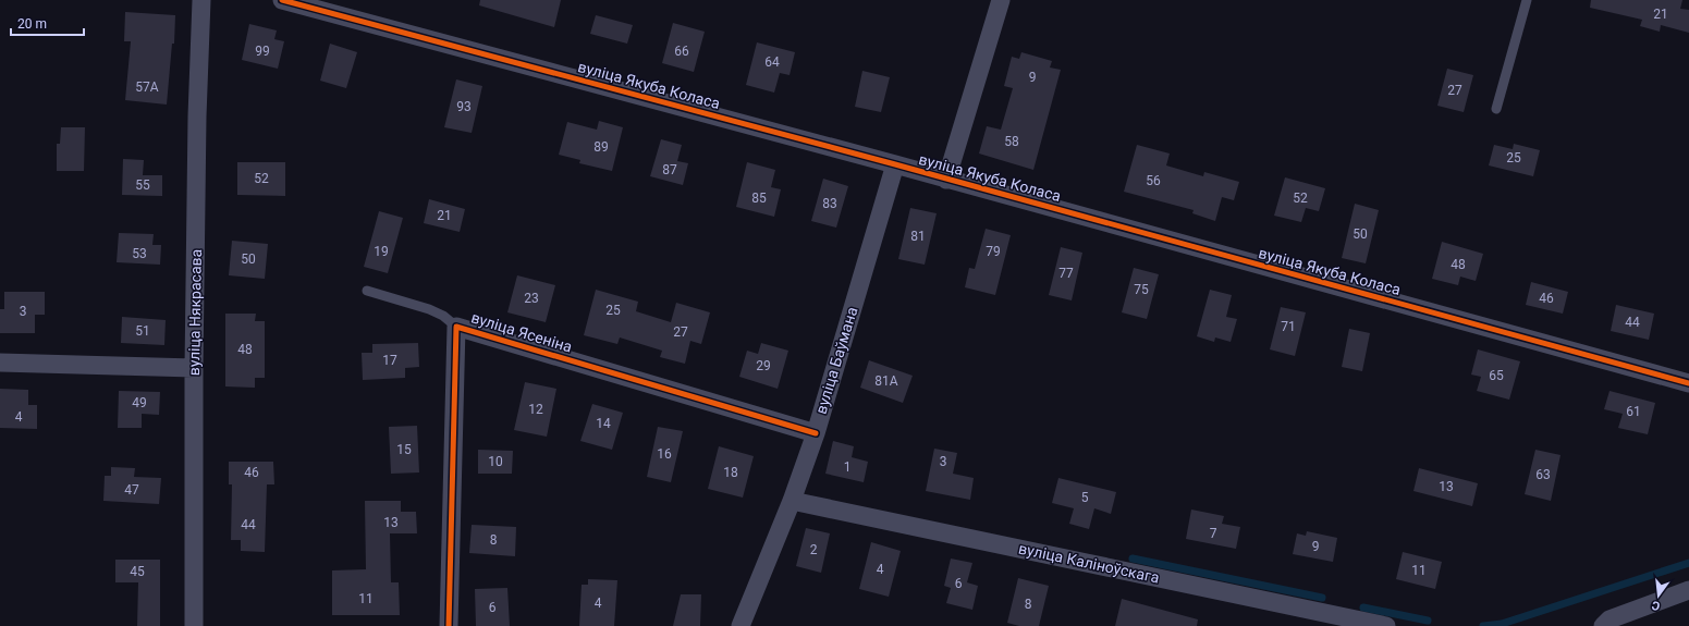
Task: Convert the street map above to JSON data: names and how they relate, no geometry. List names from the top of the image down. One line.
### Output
{"streets":{"street":["вуліца Якуба Коласа","вуліца Някрасава","вуліца Ясеніна","вуліца Баўмана","вуліца Каліноўскага"]},"crossings":[["вуліца Якуба Коласа","вуліца Баўмана"],["вуліца Ясеніна","вуліца Баўмана"],["вуліца Баўмана","вуліца Каліноўскага"]],"house_numbers":["21","99","66","64","9","57А","27","93","58","89","25","87","52","56","55","85","52","83","21","50","81","19","79","53","50","48","77","75","23","46","25","3","44","71","51","27","48","17","29","65","81А","49","12","61","4","14","15","16","10","3","1","46","18","63","13","47","5","13","44","7","8","9","2","4","11","45","6","11","4","8","6"],"scale_bar":"20 m","north":"bottom"}
